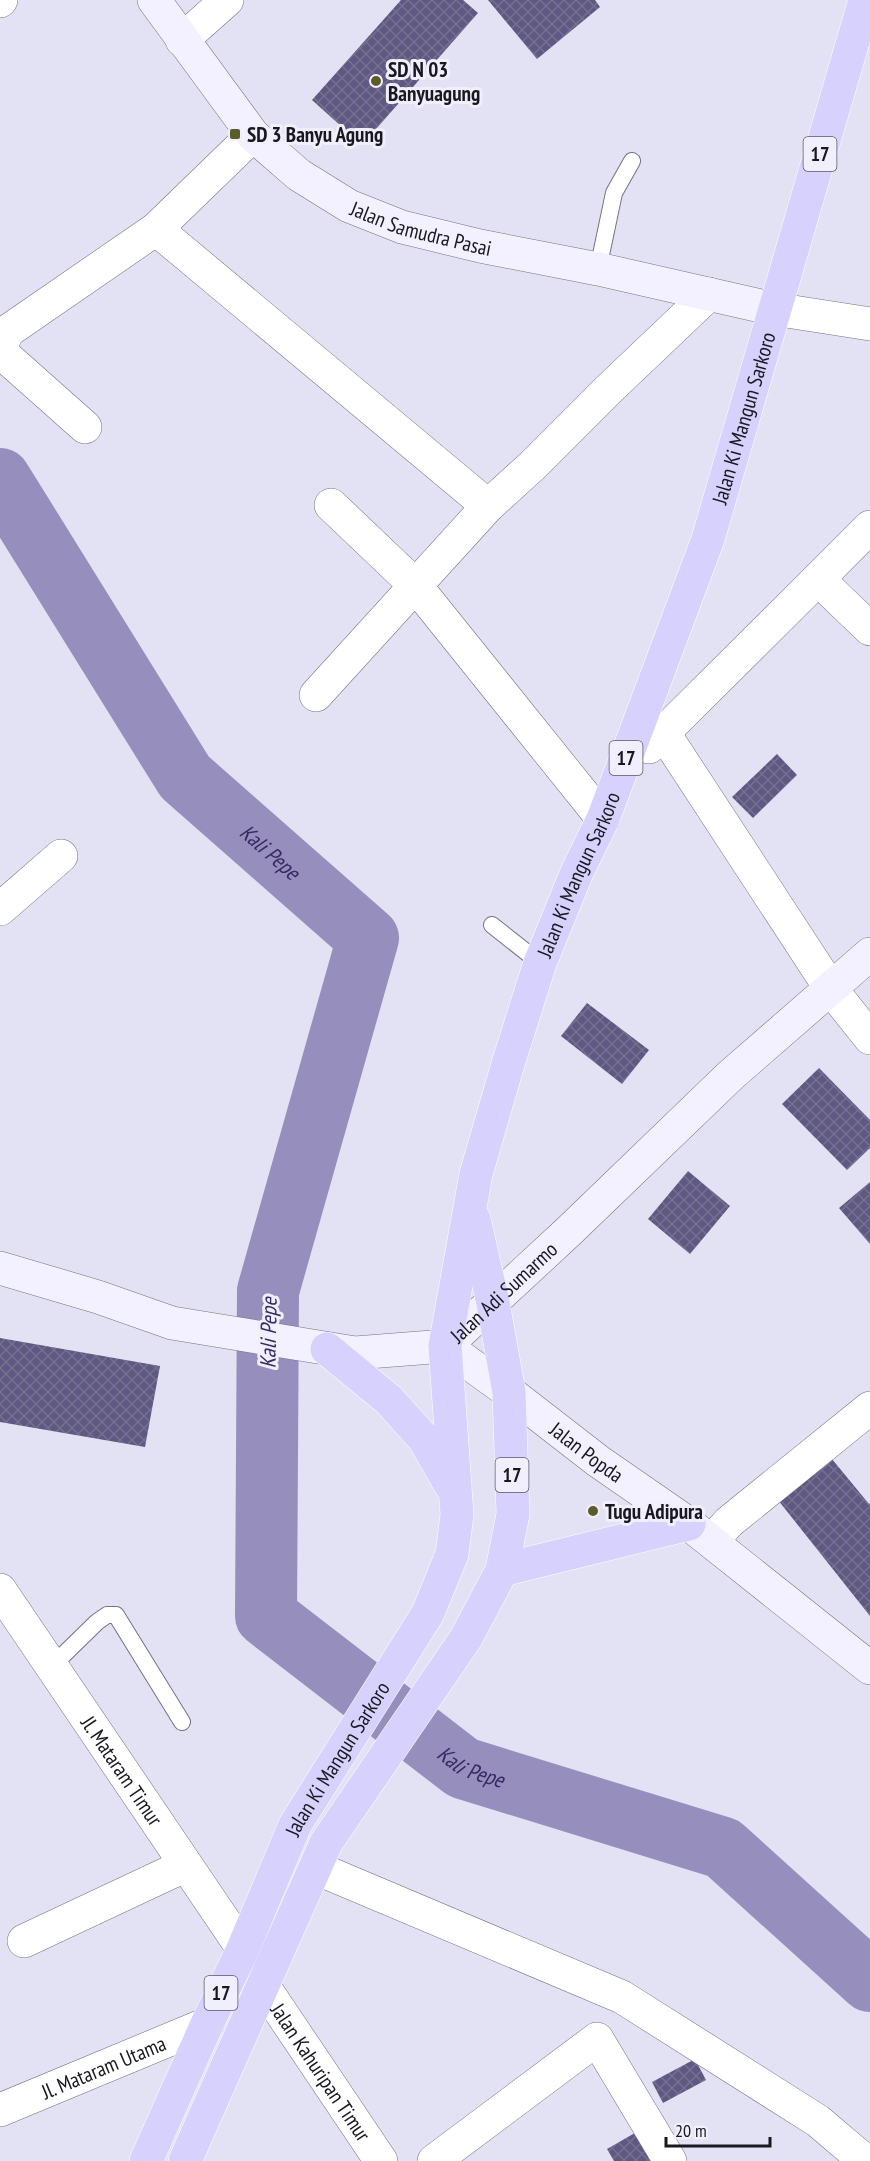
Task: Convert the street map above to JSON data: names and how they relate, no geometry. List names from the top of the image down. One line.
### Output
{"streets":{"highway":["17","Jalan Ki Mangun Sarkoro"],"main road":["Jalan Samudra Pasai","Jalan Adi Sumarmo","Jalan Popda"],"street":["Jl. Mataram Timur","Jl. Mataram Utama","Jalan Kahuripan Timur"]},"crossings":[["17","Jalan Samudra Pasai"],["17","Jalan Ki Mangun Sarkoro"],["17","Jalan Adi Sumarmo"],["17","Jalan Popda"],["Jalan Samudra Pasai","Jalan Ki Mangun Sarkoro"],["Jalan Ki Mangun Sarkoro","Jalan Adi Sumarmo"],["Jalan Ki Mangun Sarkoro","Jalan Popda"],["Jalan Ki Mangun Sarkoro","Jl. Mataram Timur"],["Jalan Ki Mangun Sarkoro","Jl. Mataram Utama"],["Jalan Ki Mangun Sarkoro","Jalan Kahuripan Timur"],["Jalan Adi Sumarmo","Jalan Popda"]],"water":["Kali Pepe"],"places":{"other":["SD N 03 Banyuagung","Tugu Adipura"],"transit":["SD 3 Banyu Agung"]},"scale_bar":"20 m"}
